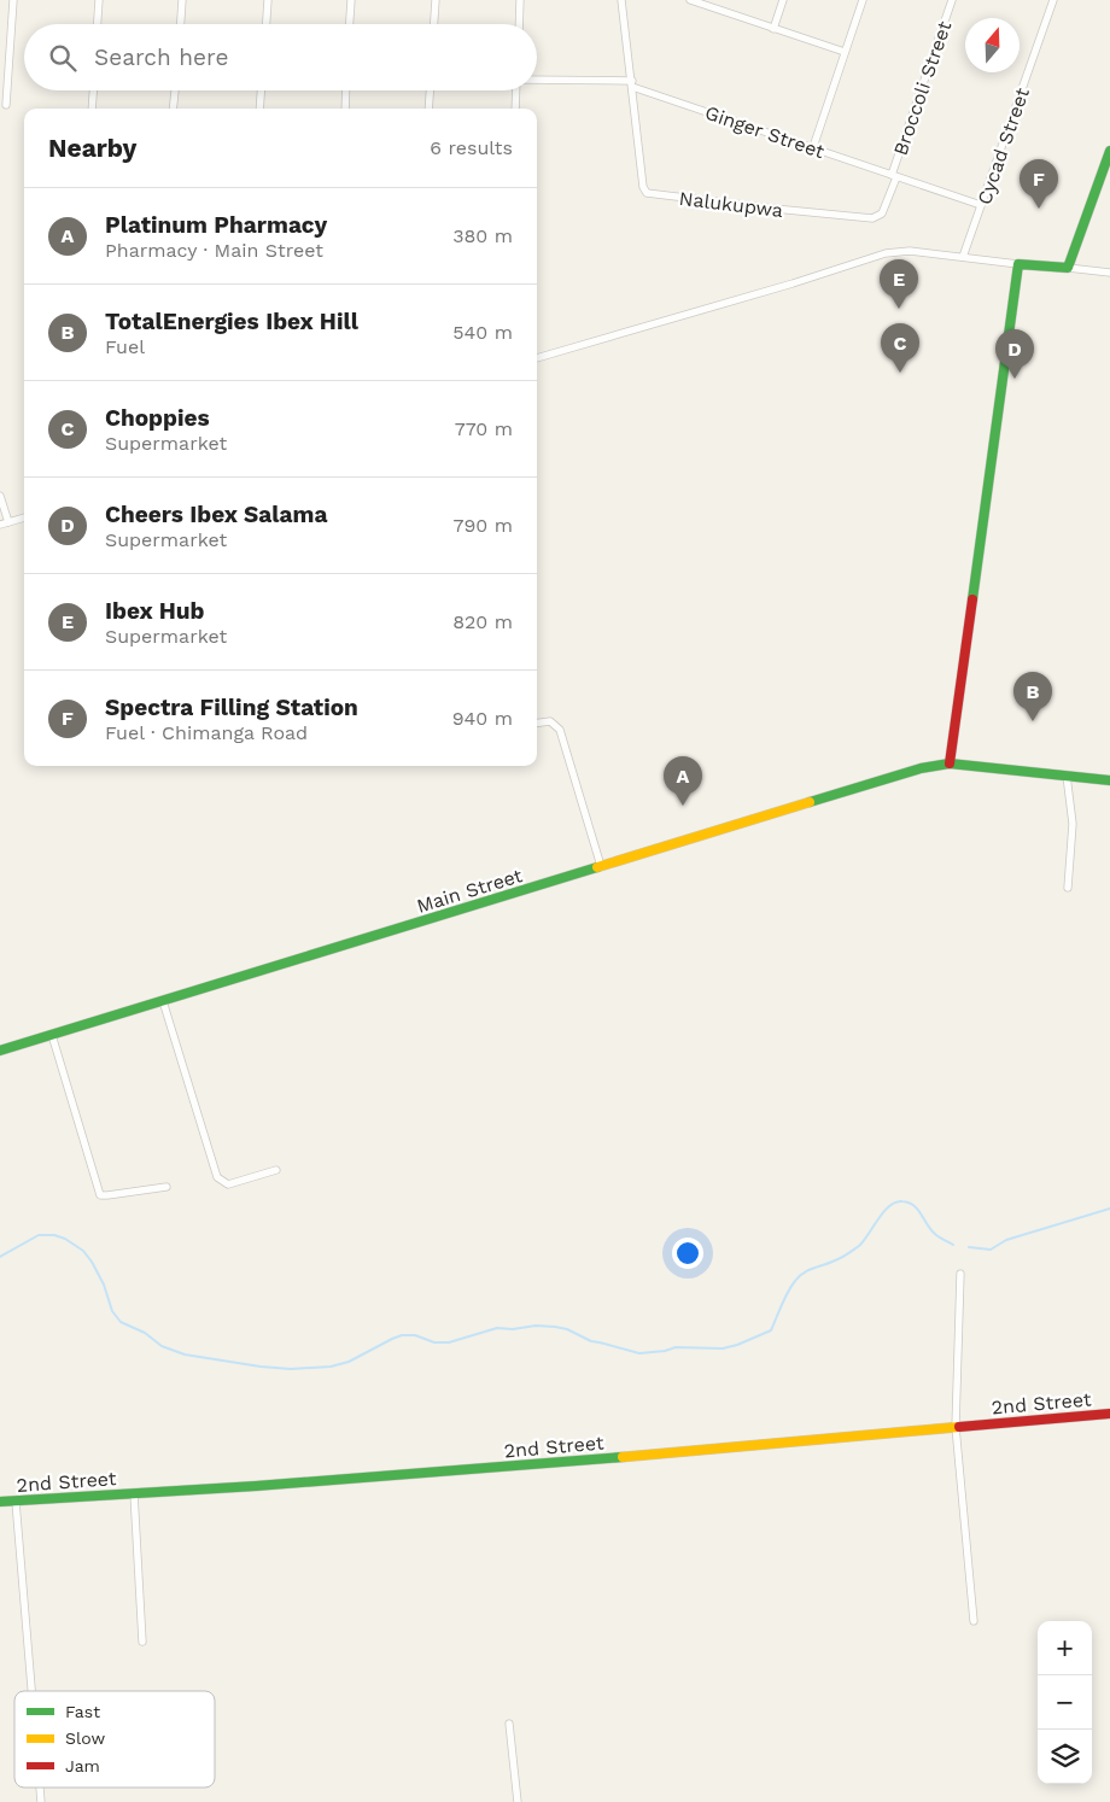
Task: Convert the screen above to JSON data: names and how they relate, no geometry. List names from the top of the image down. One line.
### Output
{"streets":{"street":["Broccoli Street","Ginger Street","Cycad Street","Nalukupwa","Main Street","2nd Street"]},"crossings":[["Broccoli Street","Ginger Street"],["Broccoli Street","Nalukupwa"],["Ginger Street","Cycad Street"],["Ginger Street","Nalukupwa"]],"legend":["Fast","Slow","Jam"],"north":"top","page":{"search":"Search here","heading":["Nearby","6 results"],"pins":["F","E","C","D","B","A"],"list":[{"mark":"A","name":"Platinum Pharmacy","note":"Pharmacy · Main Street","value":"380 m"},{"mark":"B","name":"TotalEnergies Ibex Hill","note":"Fuel","value":"540 m"},{"mark":"C","name":"Choppies","note":"Supermarket","value":"770 m"},{"mark":"D","name":"Cheers Ibex Salama","note":"Supermarket","value":"790 m"},{"mark":"E","name":"Ibex Hub","note":"Supermarket","value":"820 m"},{"mark":"F","name":"Spectra Filling Station","note":"Fuel · Chimanga Road","value":"940 m"}],"map_buttons":["+","−"]}}
